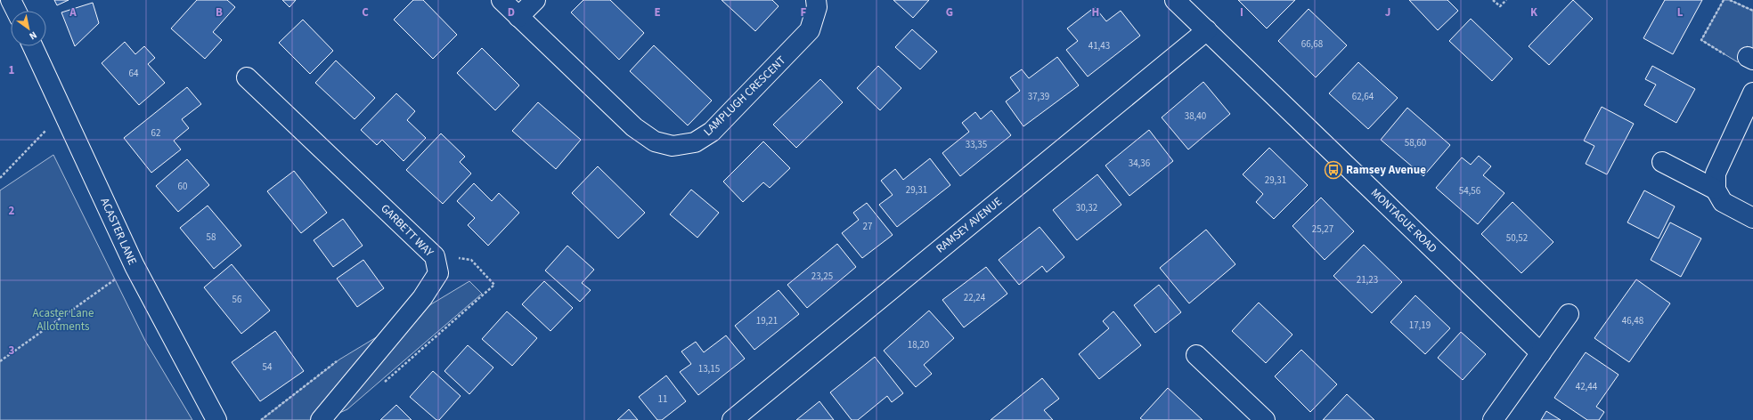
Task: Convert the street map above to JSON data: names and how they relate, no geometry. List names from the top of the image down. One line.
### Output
{"streets":{"street":["LAMPLUGH CRESCENT","MONTAGUE ROAD","RAMSEY AVENUE","GARBETT WAY","ACASTER LANE"]},"crossings":[["MONTAGUE ROAD","RAMSEY AVENUE"]],"parks":["Acaster Lane Allotments"],"places":{"bus stop":["Ramsey Avenue"]},"house_numbers":["66,68","41,43","64","37,39","62,64","38,40","62","58,60","33,35","34,36","29,31","60","29,31","54,56","30,32","27","25,27","58","50,52","23,25","21,23","22,24","56","19,21","46,48","17,19","18,20","54","13,15","42,44","11"],"north":"bottom right","grid":{"columns":["A","B","C","D","E","F","G","H","I","J","K","L"],"rows":["1","2","3"]}}
